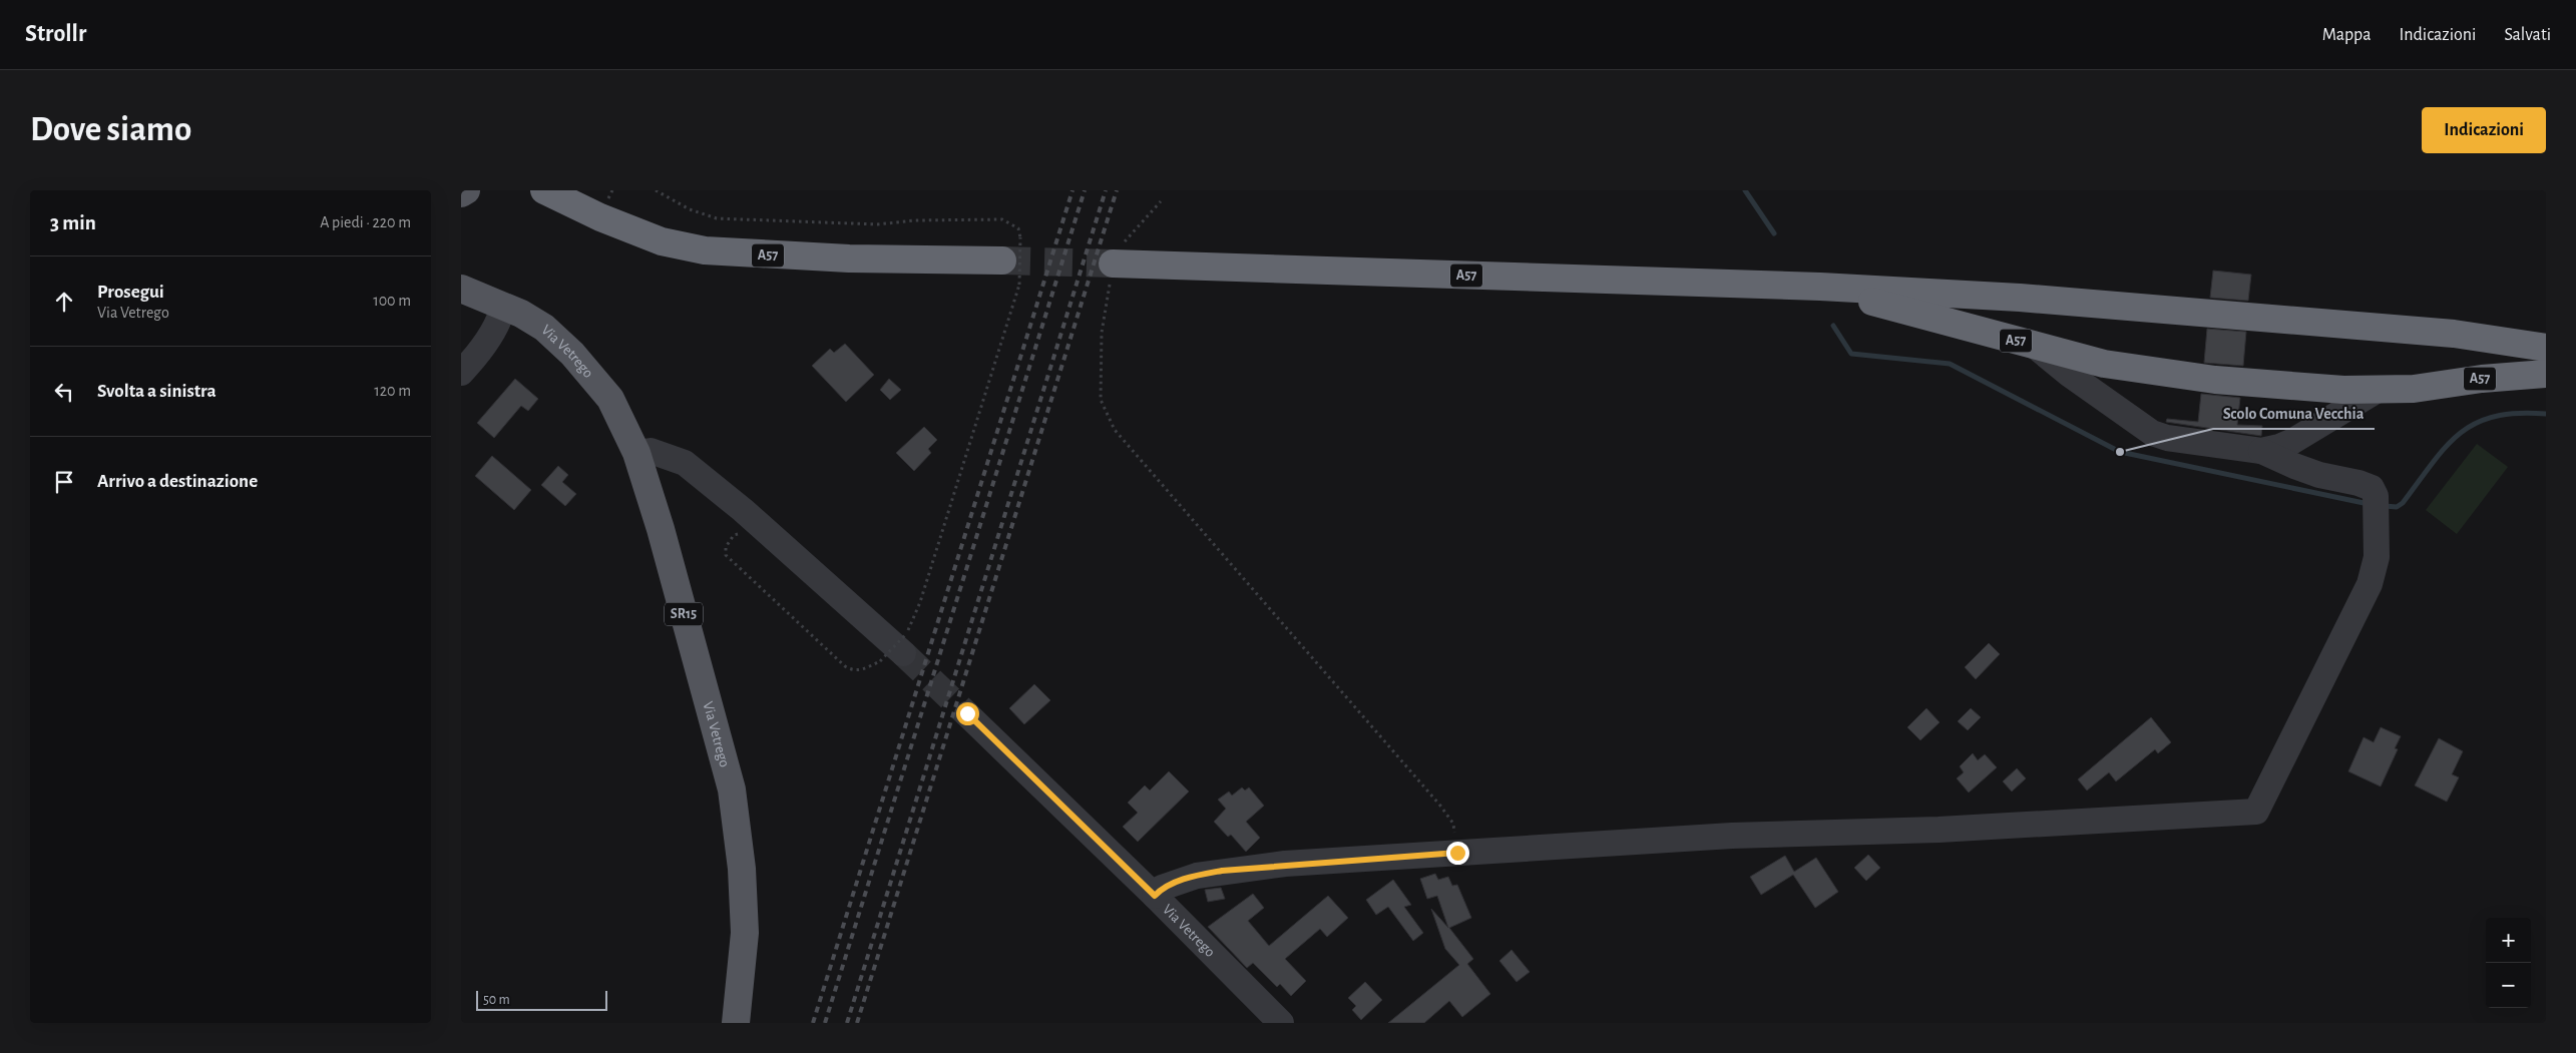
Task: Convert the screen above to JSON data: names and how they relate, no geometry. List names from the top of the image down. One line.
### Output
{"streets":{"highway":["A57"],"main road":["Via Vetrego","SR15"]},"places":["Scolo Comuna Vecchia"],"scale_bar":"50 m","page":{"header":"Strollr","nav":["Mappa","Indicazioni","Salvati"],"buttons":"Indicazioni","title":"Dove siamo","heading":["3 min","A piedi · 220 m"],"list":[["Prosegui","Via Vetrego","100 m"],["Svolta a sinistra","120 m"],"Arrivo a destinazione"],"map_buttons":["+","−"],"scale":"50 m"}}
